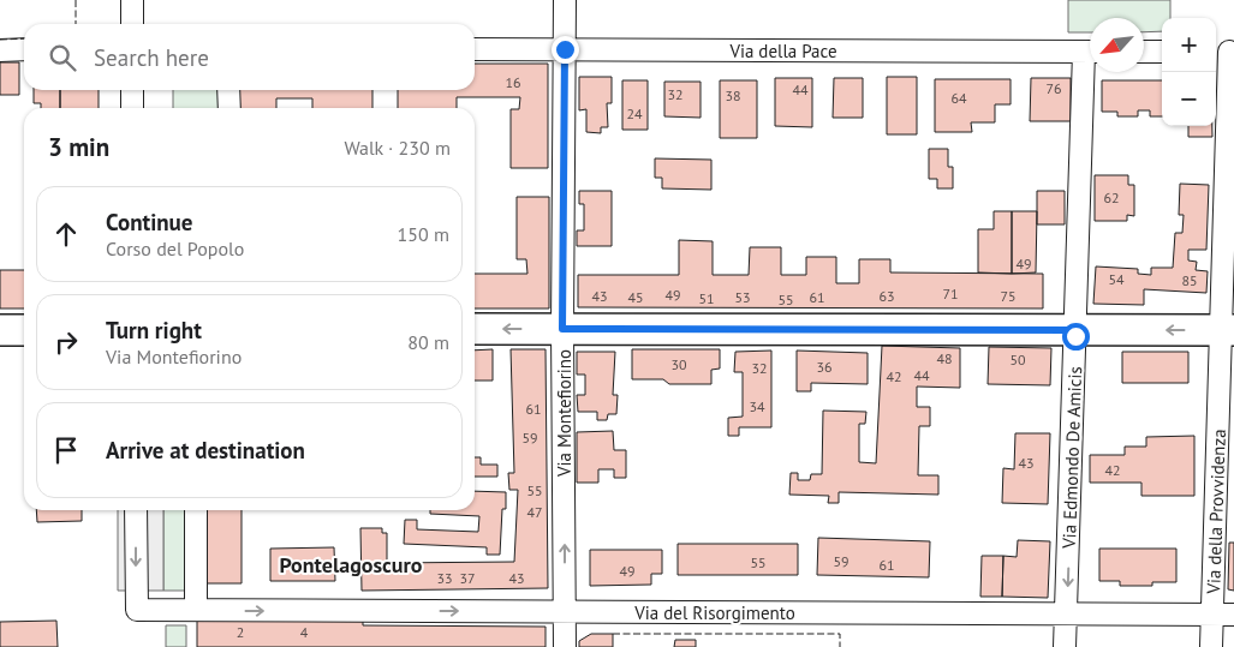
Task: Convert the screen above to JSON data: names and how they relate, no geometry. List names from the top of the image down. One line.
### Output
{"streets":{"street":["Via della Pace","Via Montefiorino","Via Edmondo De Amicis","Via della Provvidenza","Via del Risorgimento"]},"crossings":[["Via della Pace","Via Montefiorino"],["Via Montefiorino","Via del Risorgimento"],["Via Edmondo De Amicis","Via del Risorgimento"],["Via della Provvidenza","Via del Risorgimento"]],"one_way":["Via Montefiorino","Via Edmondo De Amicis","Via del Risorgimento"],"districts":["Pontelagoscuro"],"house_numbers":["16","76","44","32","38","64","24","62","49","54","85","71","49","43","63","75","45","53","61","51","55","48","50","30","36","32","44","42","34","61","59","43","42","55","47","59","55","61","49","33","37","43","2","4"],"north":"bottom left","page":{"map_buttons":["+","−"],"search":"Search here","heading":["3 min","Walk · 230 m"],"list":[["Continue","Corso del Popolo","150 m"],["Turn right","Via Montefiorino","80 m"],"Arrive at destination"]}}
